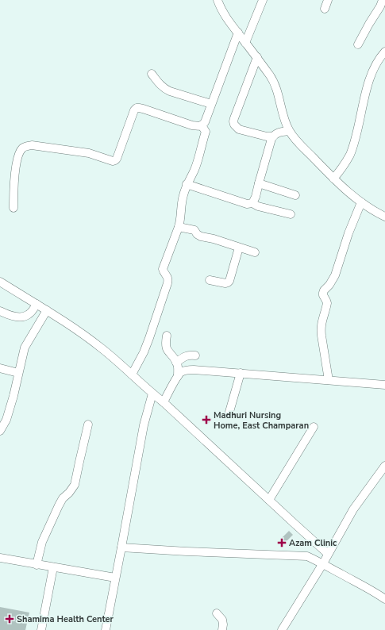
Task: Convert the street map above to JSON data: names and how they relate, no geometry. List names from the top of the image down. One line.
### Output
{"places":{"health":["Madhuri Nursing Home, East Champaran","Azam Clinic","Shamima Health Center"]}}
